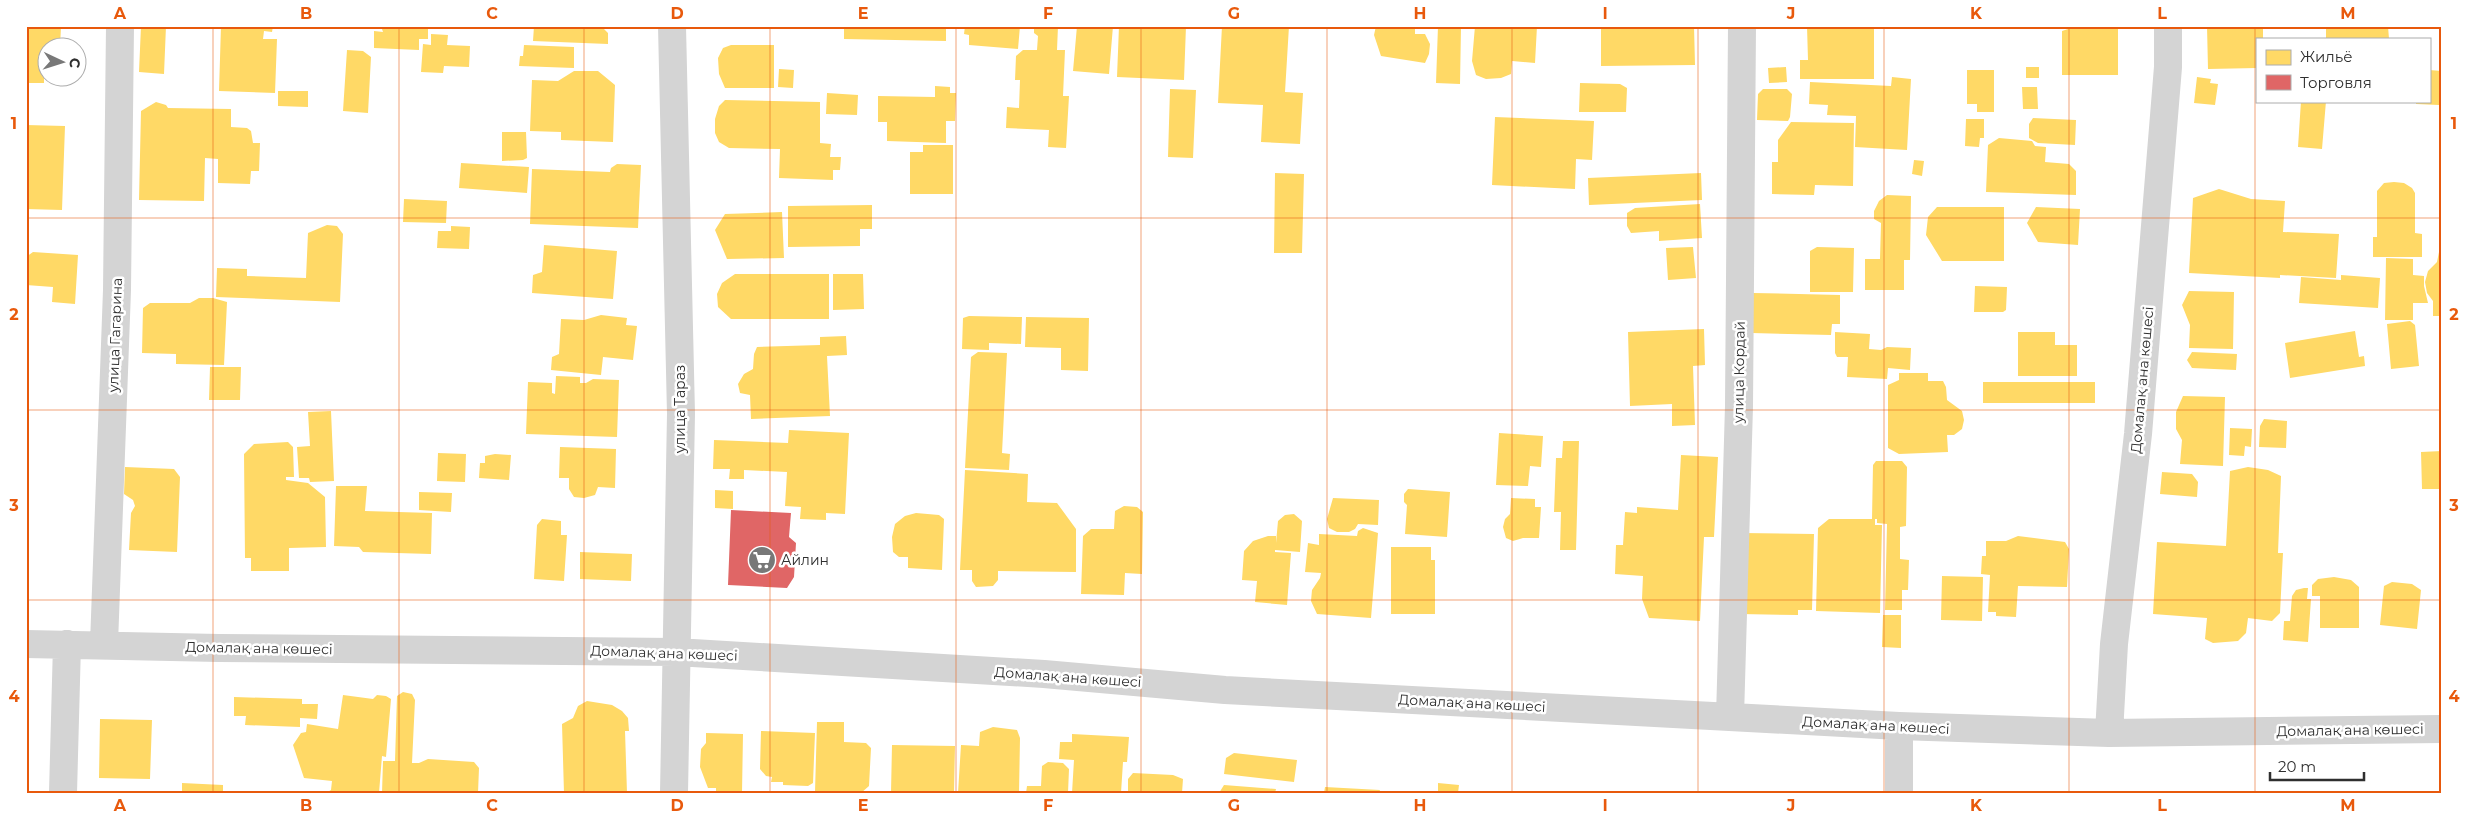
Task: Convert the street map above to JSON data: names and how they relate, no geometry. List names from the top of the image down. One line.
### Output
{"streets":{"street":["улица Гагарина","улица Кордай","Домалақ ана көшесі","улица Тараз"]},"crossings":[["улица Гагарина","Домалақ ана көшесі"],["улица Кордай","Домалақ ана көшесі"],["Домалақ ана көшесі","улица Тараз"]],"places":{"supermarket":["Айлин"]},"legend":["Жильё","Торговля"],"scale_bar":"20 m","north":"right","grid":{"columns":["A","B","C","D","E","F","G","H","I","J","K","L","M"],"rows":["1","2","3","4"]}}
